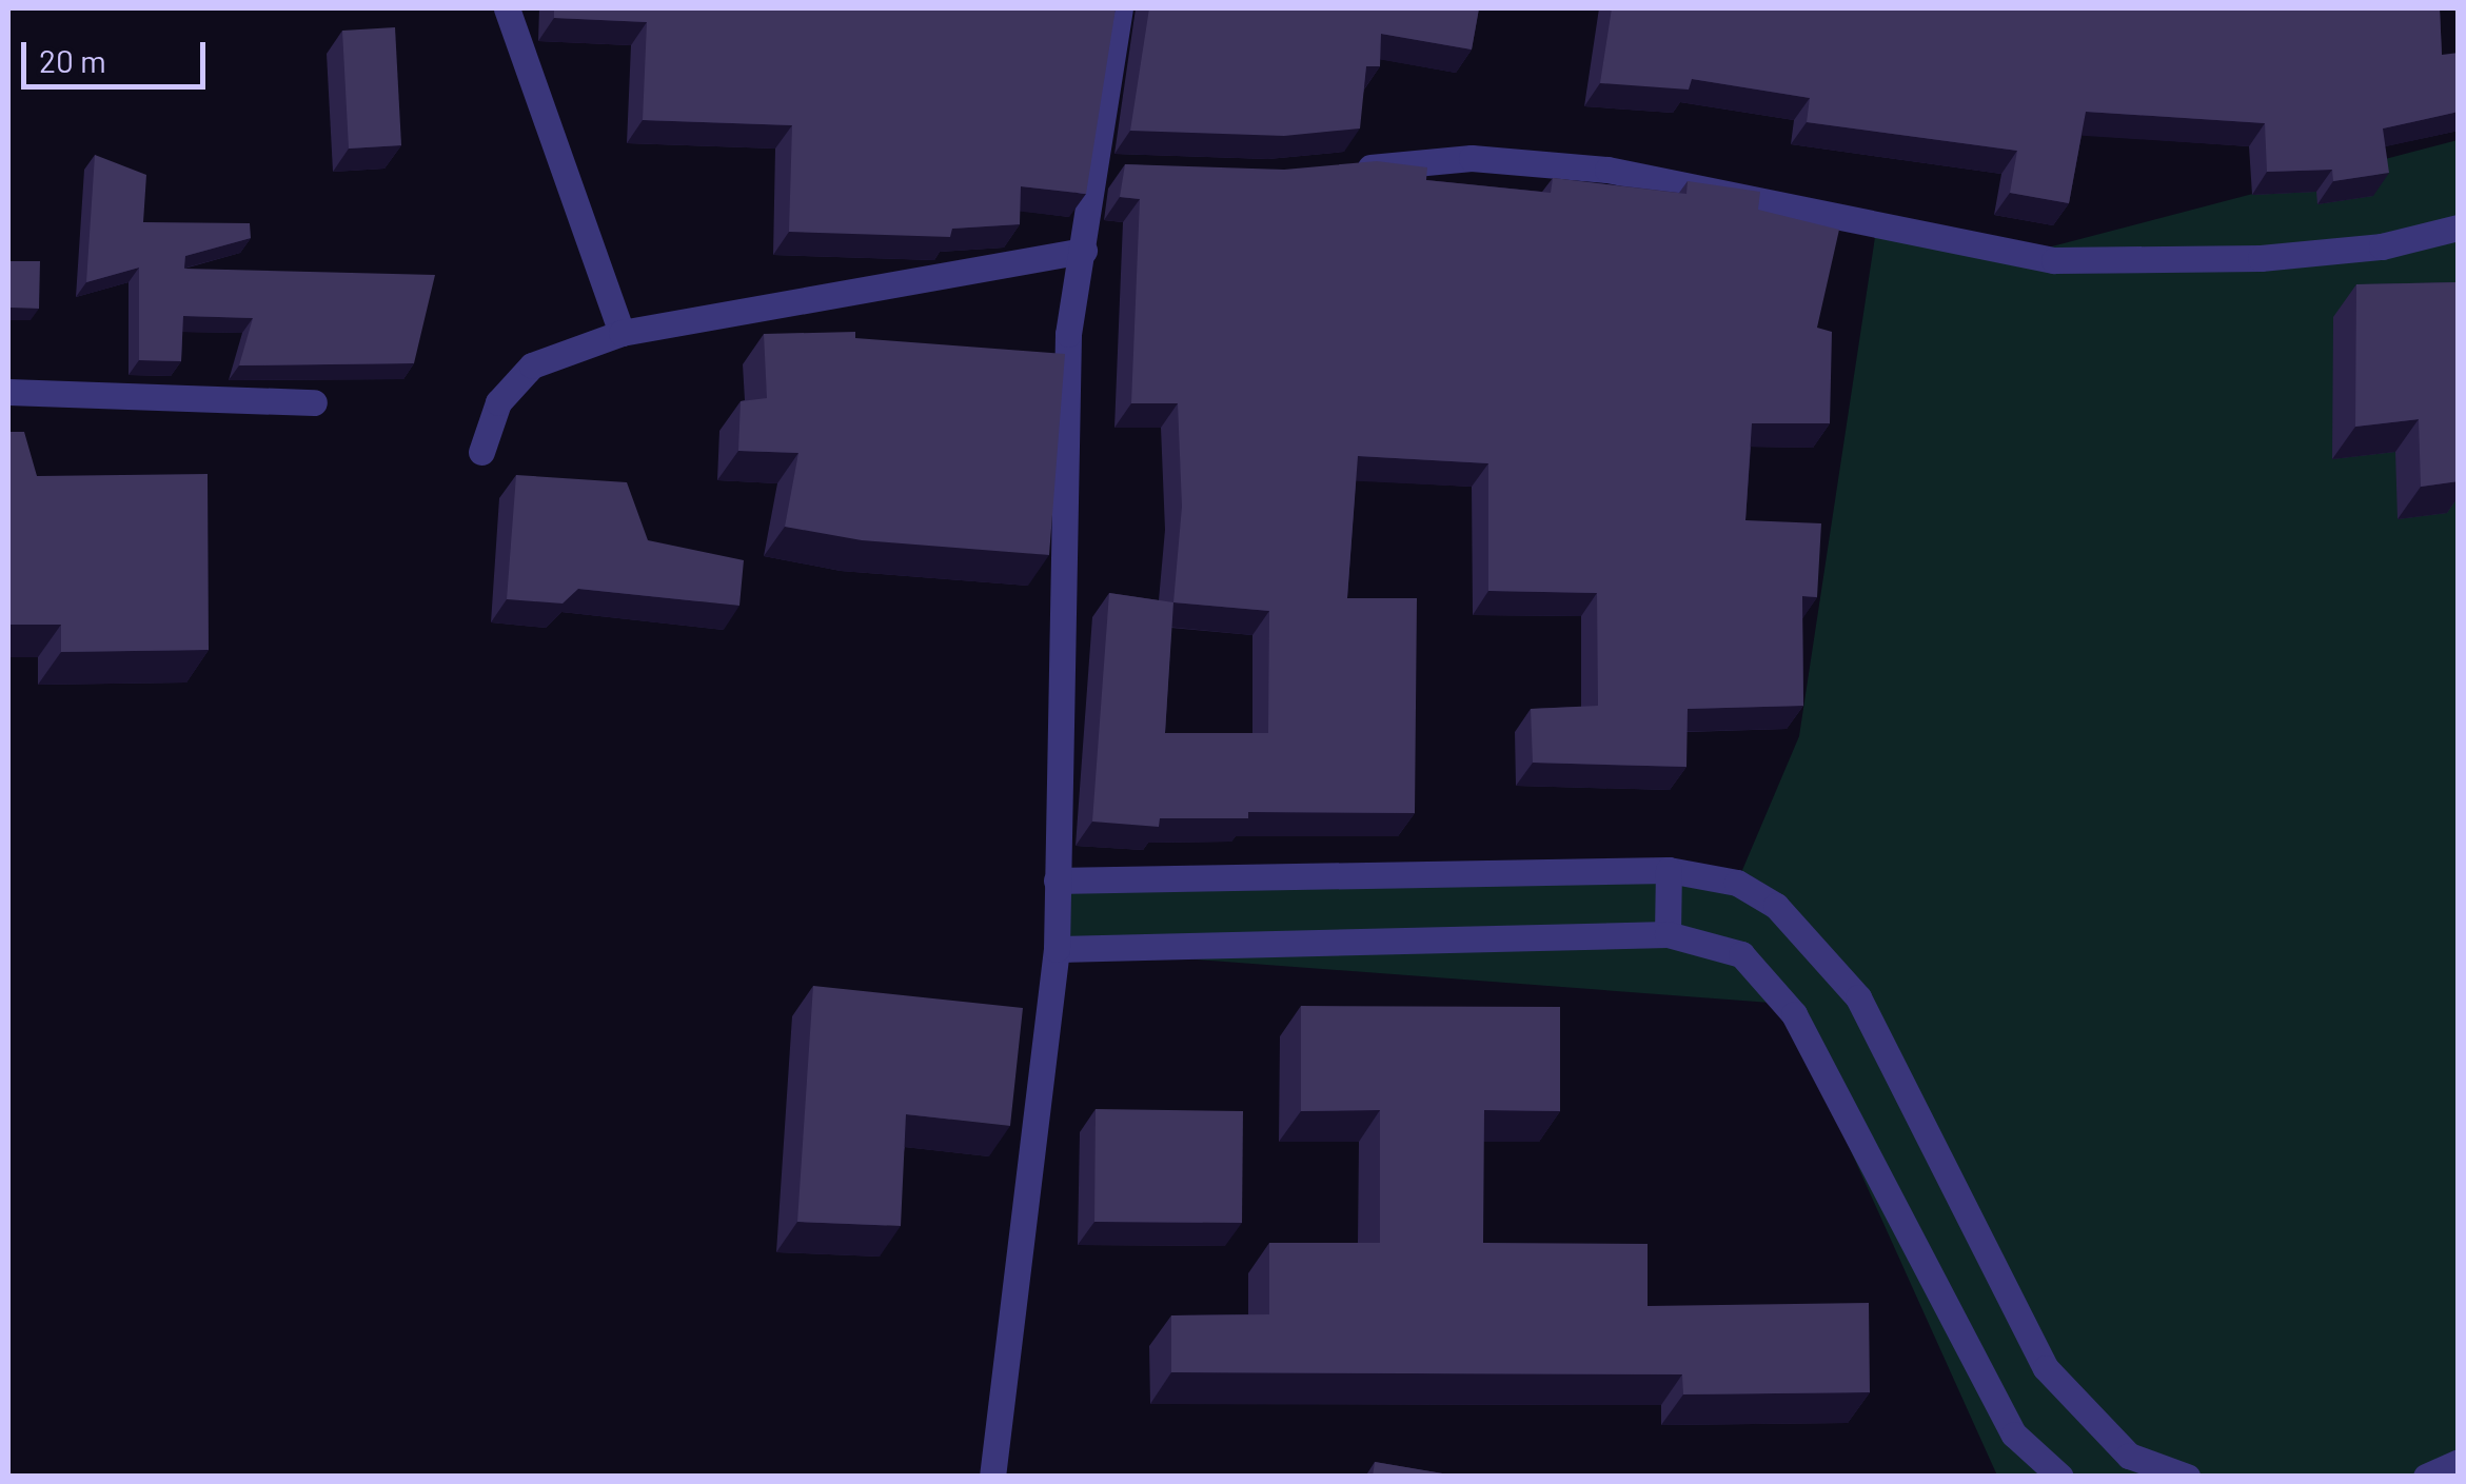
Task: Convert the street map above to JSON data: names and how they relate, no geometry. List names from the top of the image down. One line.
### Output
{"scale_bar":"20 m"}
